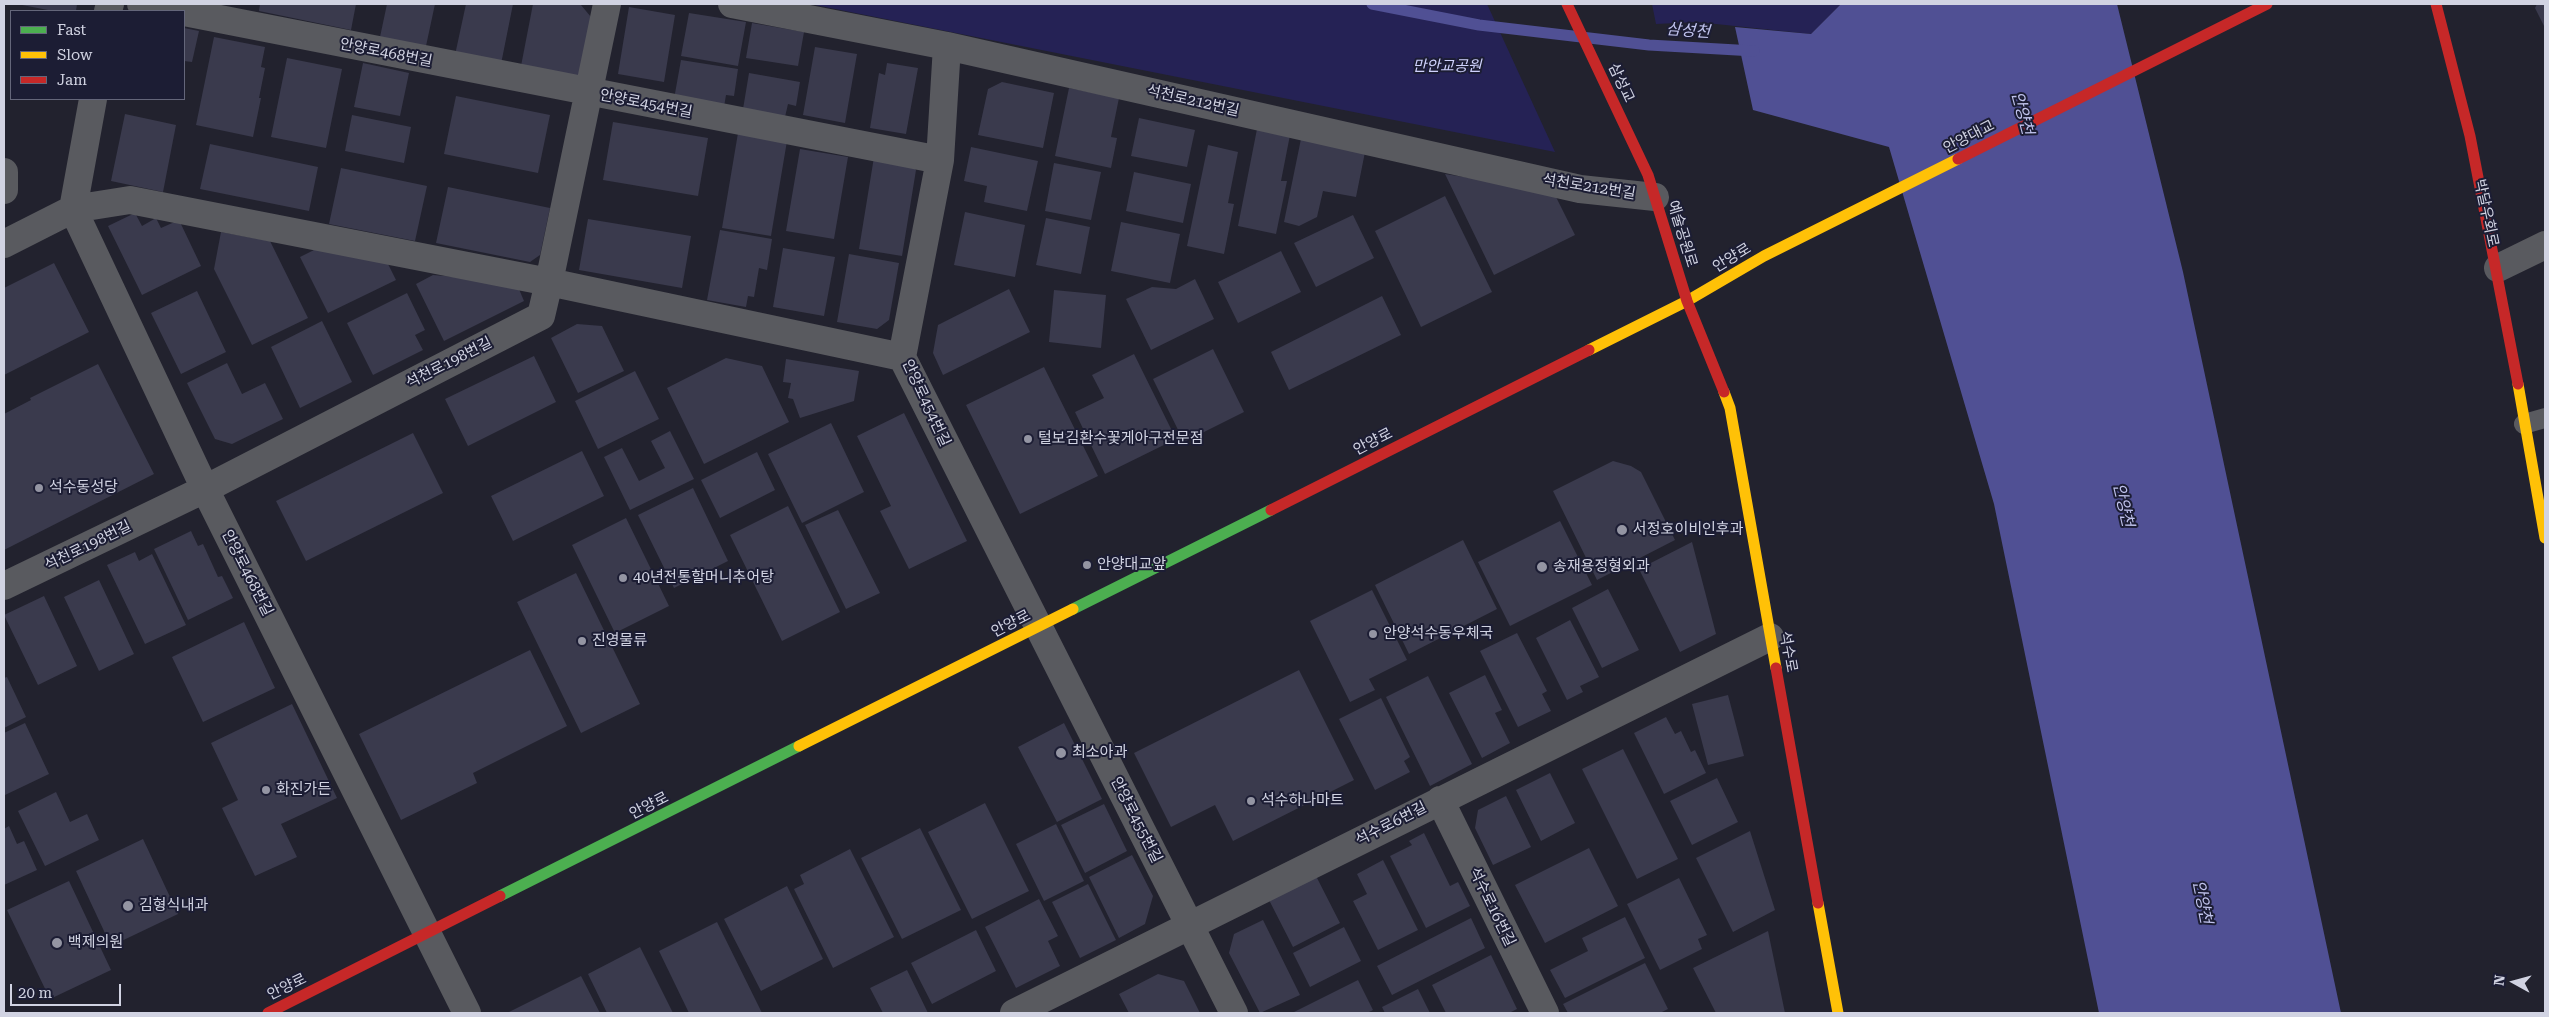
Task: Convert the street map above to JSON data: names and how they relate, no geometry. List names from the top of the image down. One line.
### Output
{"streets":{"street":["안양로468번길","삼성교","석천로212번길","안양로454번길","안양대교","박달우회로","예술공원로","안양로","석천로198번길","석수로","안양로455번길","석수로6번길","석수로16번길"]},"crossings":[["안양로468번길","안양로454번길"],["안양로468번길","안양로"],["안양로468번길","석천로198번길"],["삼성교","석천로212번길"],["삼성교","예술공원로"],["석천로212번길","안양로454번길"],["석천로212번길","예술공원로"],["안양로454번길","안양로"],["안양로454번길","석천로198번길"],["안양로454번길","안양로455번길"],["안양대교","안양로"],["예술공원로","안양로"],["예술공원로","석수로"],["안양로","석수로"],["안양로","안양로455번길"],["석수로","석수로6번길"],["안양로455번길","석수로6번길"],["석수로6번길","석수로16번길"]],"water":["삼성천","안양천"],"parks":["만안교공원"],"places":["털보김환수꽃게아구전문점","석수동성당","서정호이비인후과","안양대교앞","송재용정형외과","40년전통할머니추어탕","안양석수동우체국","진영물류","최소아과","화진가든","석수하나마트","김형식내과","백제의원"],"legend":["Fast","Slow","Jam"],"scale_bar":"20 m","north":"left"}
